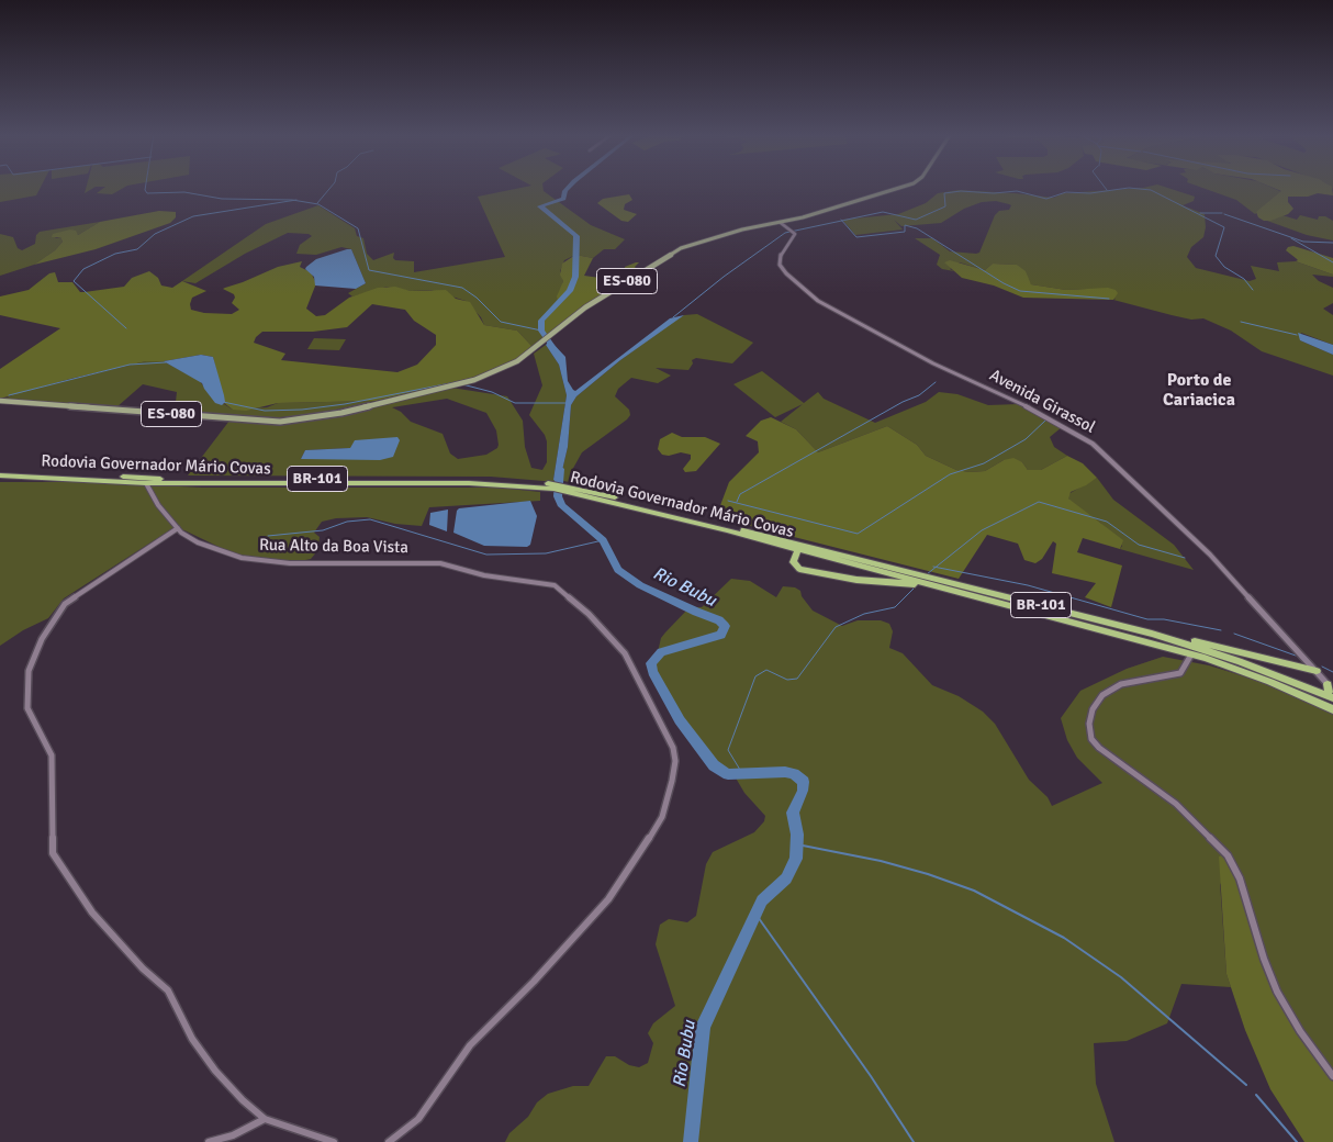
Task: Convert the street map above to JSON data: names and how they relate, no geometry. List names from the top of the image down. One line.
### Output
{"streets":{"highway":["Rodovia Governador Mário Covas","BR-101"],"main road":["ES-080"],"street":["Avenida Girassol","Rua Alto da Boa Vista"]},"crossings":[["ES-080","Avenida Girassol"],["Avenida Girassol","Rodovia Governador Mário Covas"],["Rodovia Governador Mário Covas","Rua Alto da Boa Vista"]],"districts":["Porto de Cariacica"],"water":["Rio Bubu"]}
